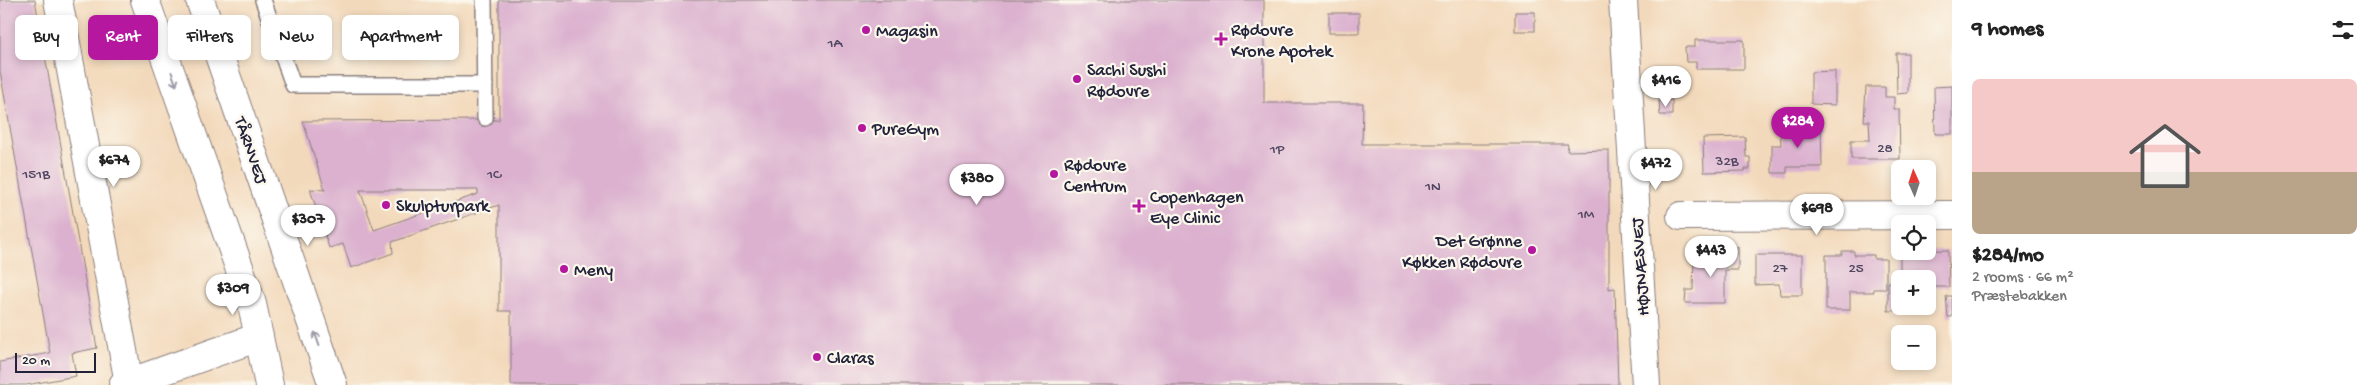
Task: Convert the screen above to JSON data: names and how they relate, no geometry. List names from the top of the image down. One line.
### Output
{"streets":{"street":["TÅRNVEJ","HØJNÆSVEJ"]},"places":{"other":["Magasin","Sachi Sushi Rødovre","PureGym","Rødovre Centrum","Skulpturpark","Det Grønne Køkken Rødovre","Meny","Claras"],"health":["Rødovre Krone Apotek","Copenhagen Eye Clinic"]},"house_numbers":["1A","28","1P","32B","151B","1C","1N","1M","27","25"],"scale_bar":"20 m","north":"top","page":{"heading":"9 homes","chip":["Buy","Rent","Filters","New","Apartment"],"list":[{"name":"$284/mo","note":"2 rooms · 66 m² · Præstebakken"}],"price":["$416","$284","$674","$472","$380","$698","$307","$443","$309"],"map_buttons":["+","−"],"scale":"20 m"}}
